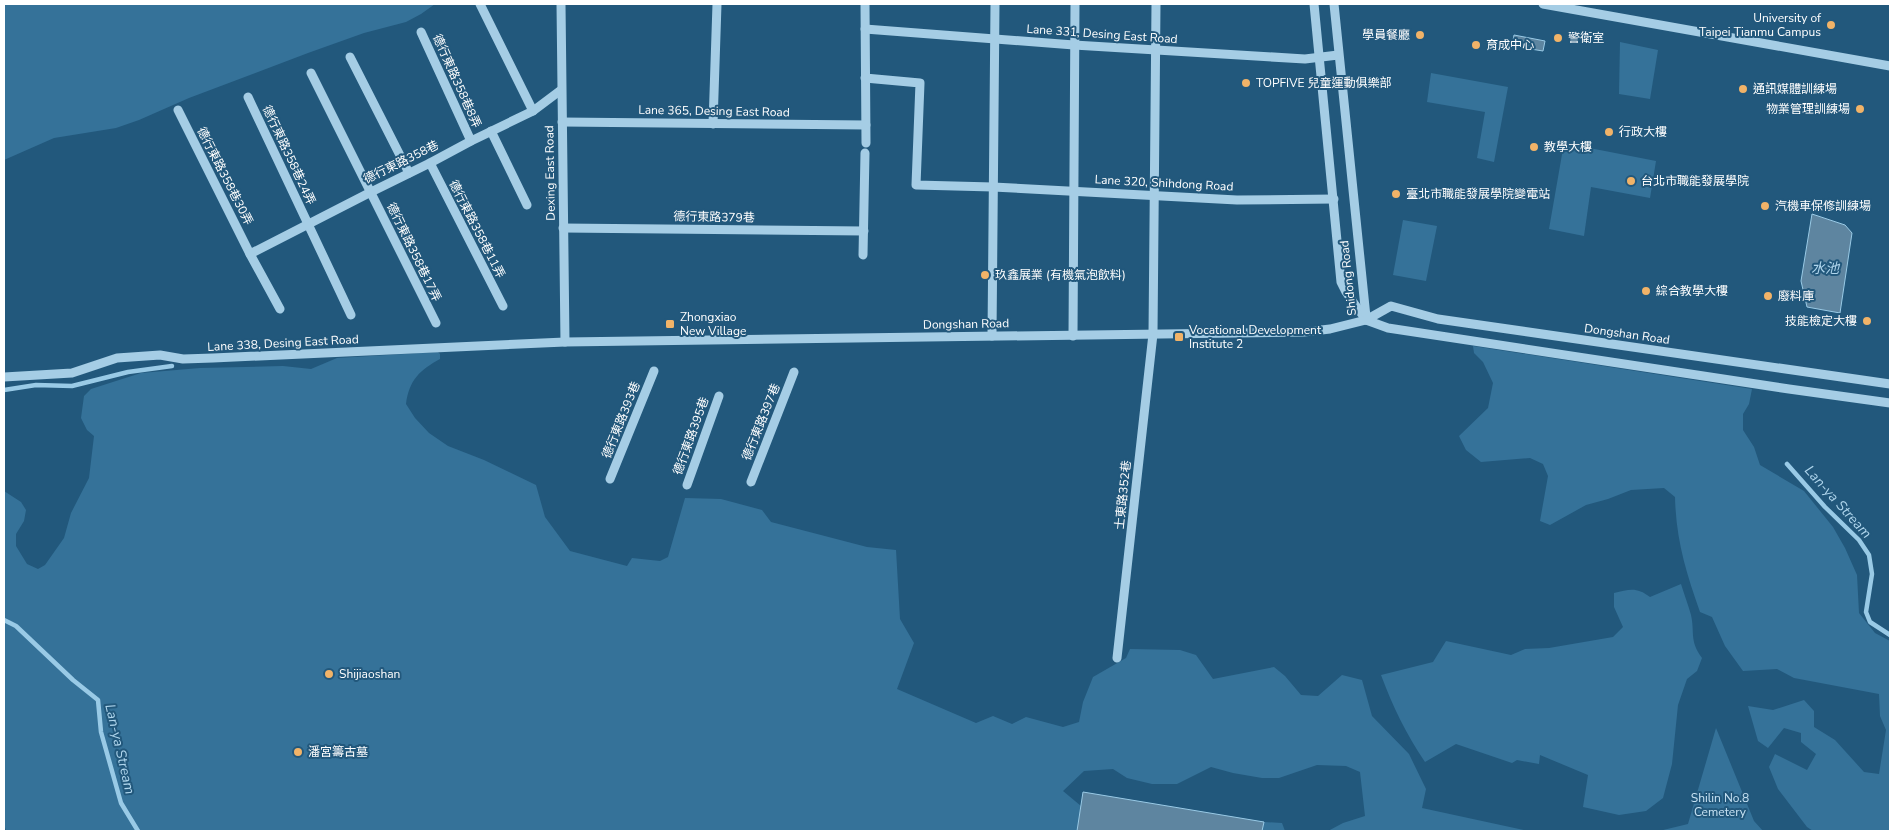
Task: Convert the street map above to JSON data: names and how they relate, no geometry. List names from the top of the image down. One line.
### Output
{"streets":{"street":["Lane 331, Desing East Road","德行東路358巷8弄","Lane 365, Desing East Road","德行東路358巷24弄","德行東路358巷","Dexing East Road","德行東路358巷30弄","Lane 320, Shihdong Road","德行東路379巷","德行東路358巷11弄","德行東路358巷17弄","Shidong Road","Dongshan Road","Lane 338, Desing East Road","德行東路393巷","德行東路397巷","德行東路395巷","士東路352巷"]},"crossings":[["Lane 331, Desing East Road","Shidong Road"],["Lane 331, Desing East Road","士東路352巷"],["德行東路358巷8弄","德行東路358巷"],["Lane 365, Desing East Road","Dexing East Road"],["德行東路358巷24弄","德行東路358巷"],["德行東路358巷","Dexing East Road"],["德行東路358巷","德行東路358巷30弄"],["德行東路358巷","德行東路358巷11弄"],["德行東路358巷","德行東路358巷17弄"],["Dexing East Road","德行東路379巷"],["Dexing East Road","Dongshan Road"],["Dexing East Road","Lane 338, Desing East Road"],["Lane 320, Shihdong Road","Shidong Road"],["Lane 320, Shihdong Road","士東路352巷"],["Shidong Road","Dongshan Road"],["Dongshan Road","Lane 338, Desing East Road"],["Dongshan Road","士東路352巷"]],"water":["水池","Lan-ya Stream"],"parks":["Shilin No.8 Cemetery"],"places":{"other":["University of Taipei Tianmu Campus","學員餐廳","警衛室","育成中心","TOPFIVE 兒童運動俱樂部","通訊媒體訓練場","物業管理訓練場","行政大樓","教學大樓","台北市職能發展學院","臺北市職能發展學院變電站","汽機車保修訓練場","玖鑫展業 (有機氣泡飲料)","綜合教學大樓","廢料庫","技能檢定大樓","Shijiaoshan","潘宮籌古墓"],"transit":["Zhongxiao New Village","Vocational Development Institute 2"]}}
